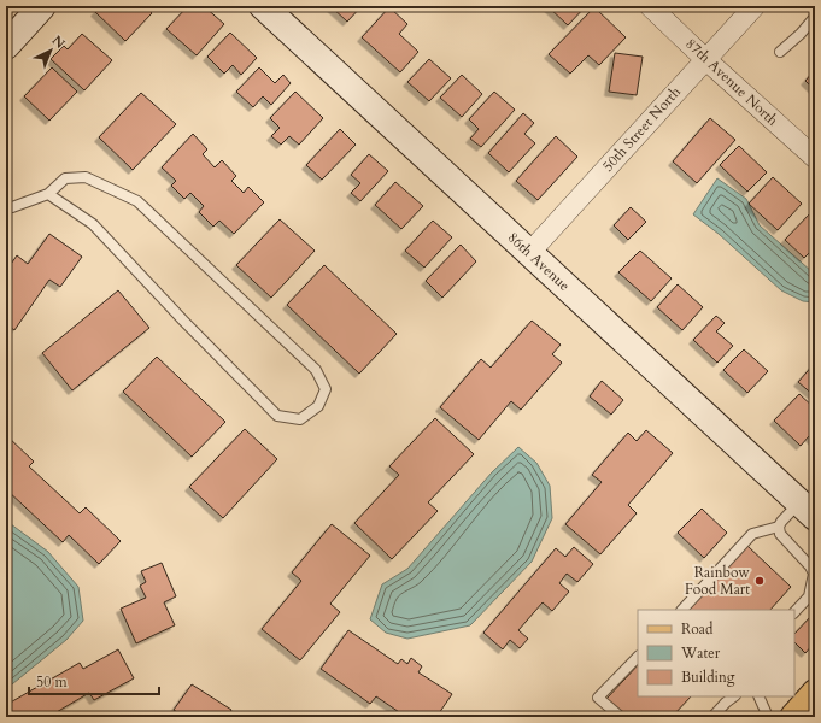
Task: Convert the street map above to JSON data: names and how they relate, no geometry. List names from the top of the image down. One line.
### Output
{"streets":{"street":["87th Avenue North","50th Street North","86th Avenue"]},"crossings":[["87th Avenue North","50th Street North"],["50th Street North","86th Avenue"]],"places":["Rainbow Food Mart"],"legend":["Road","Water","Building"],"scale_bar":"50 m","north":"top right"}
